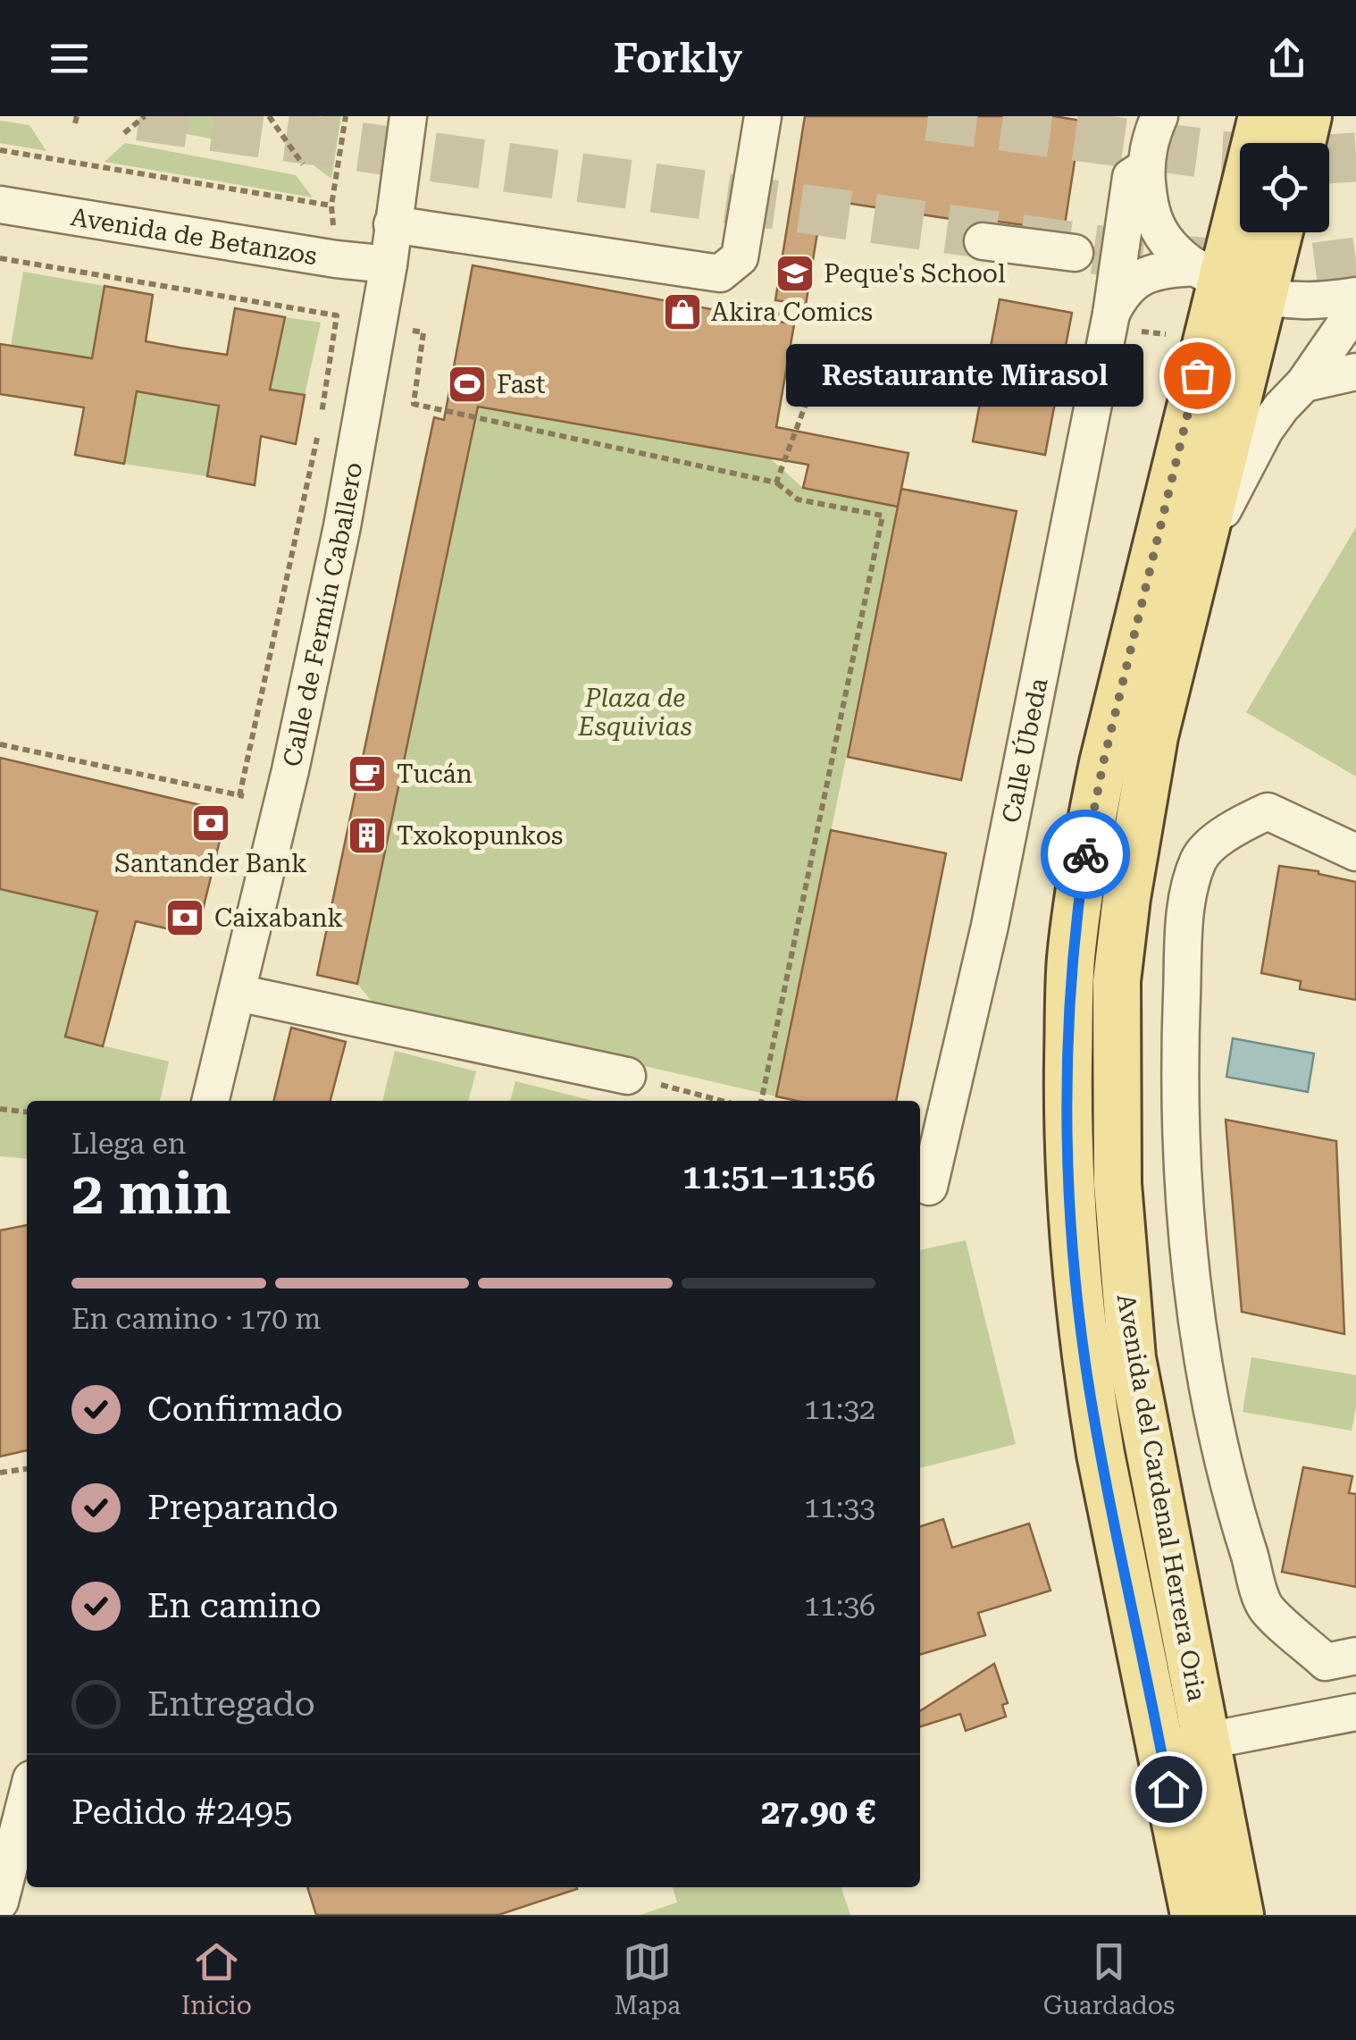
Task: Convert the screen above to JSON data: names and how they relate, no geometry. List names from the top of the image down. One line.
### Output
{"streets":{"main road":["Avenida del Cardenal Herrera Oria"],"street":["Avenida de Betanzos","Calle de Fermín Caballero","Calle Úbeda"]},"crossings":[["Avenida de Betanzos","Calle de Fermín Caballero"],["Calle Úbeda","Avenida del Cardenal Herrera Oria"]],"parks":["Plaza de Esquivias"],"places":{"school or university":["Peque's School"],"shop":["Akira Comics"],"other":["Restaurante Mirasol"],"sports":["Fast"],"cafe":["Tucán"],"bank":["Santander Bank","Caixabank"],"building":["Txokopunkos"]},"page":{"header":"Forkly","bubble":"Restaurante Mirasol","heading":["2 min","Llega en","11:51–11:56"],"panel":["Pedido #2495","27.90 €"],"bar":"En camino · 170 m","list":[["Confirmado","11:32"],["Preparando","11:33"],["En camino","11:36"],"Entregado"],"tabs":["Inicio","Mapa","Guardados"]}}
